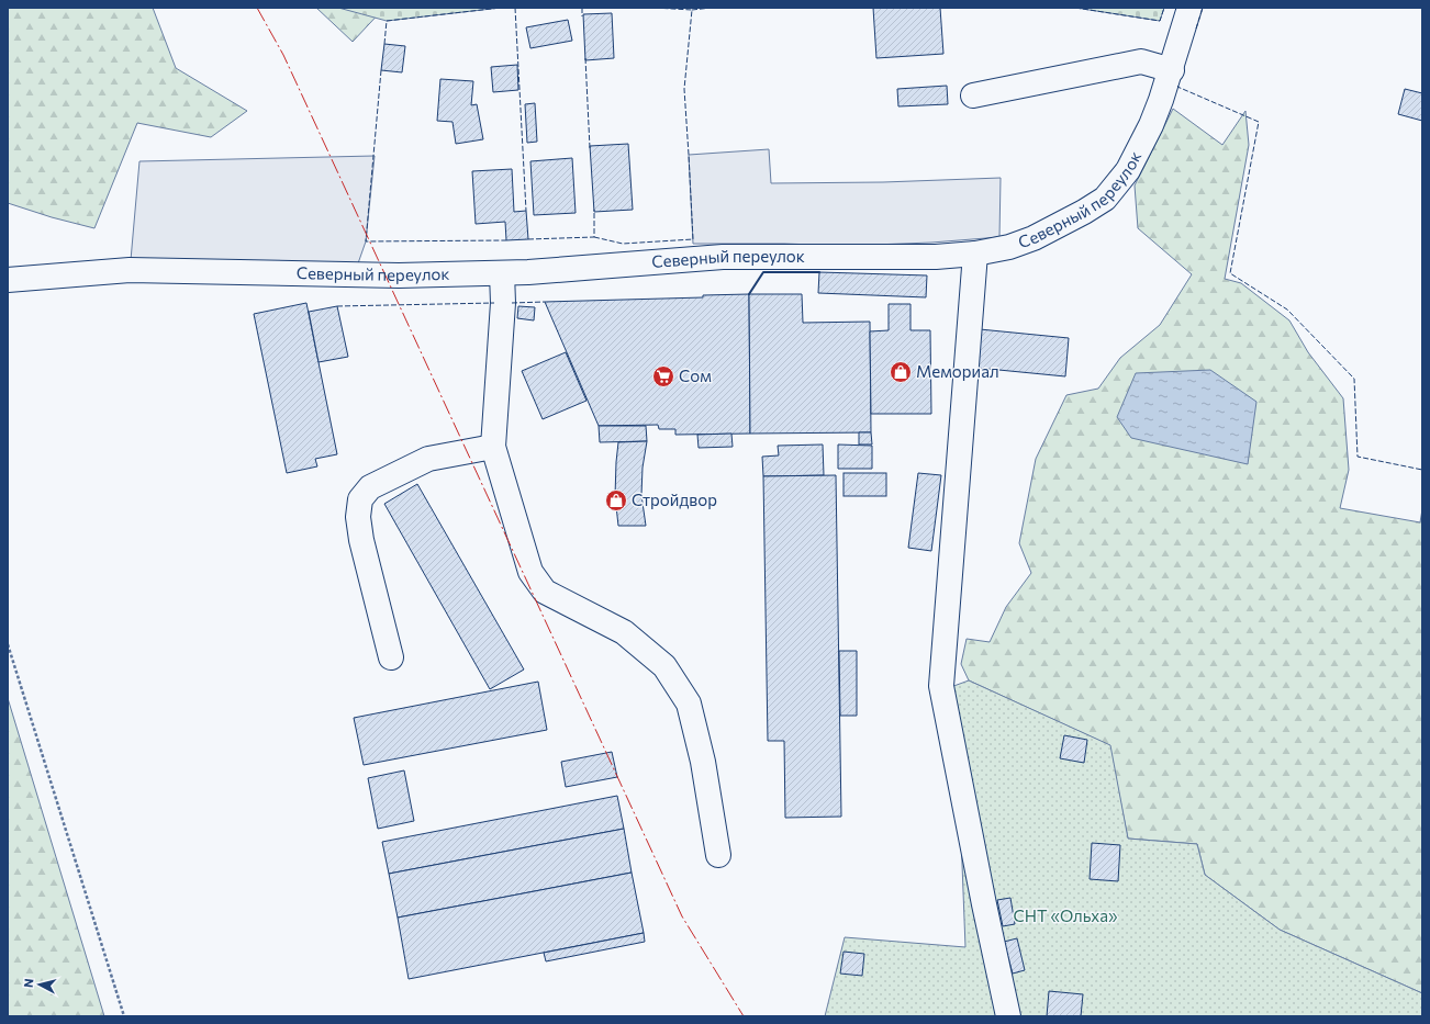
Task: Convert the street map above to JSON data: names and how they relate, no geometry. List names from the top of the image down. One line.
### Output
{"streets":{"street":["Северный переулок"]},"parks":["СНТ «Ольха»"],"places":{"shop":["Мемориал","Стройдвор"],"supermarket":["Сом"]},"north":"left"}
